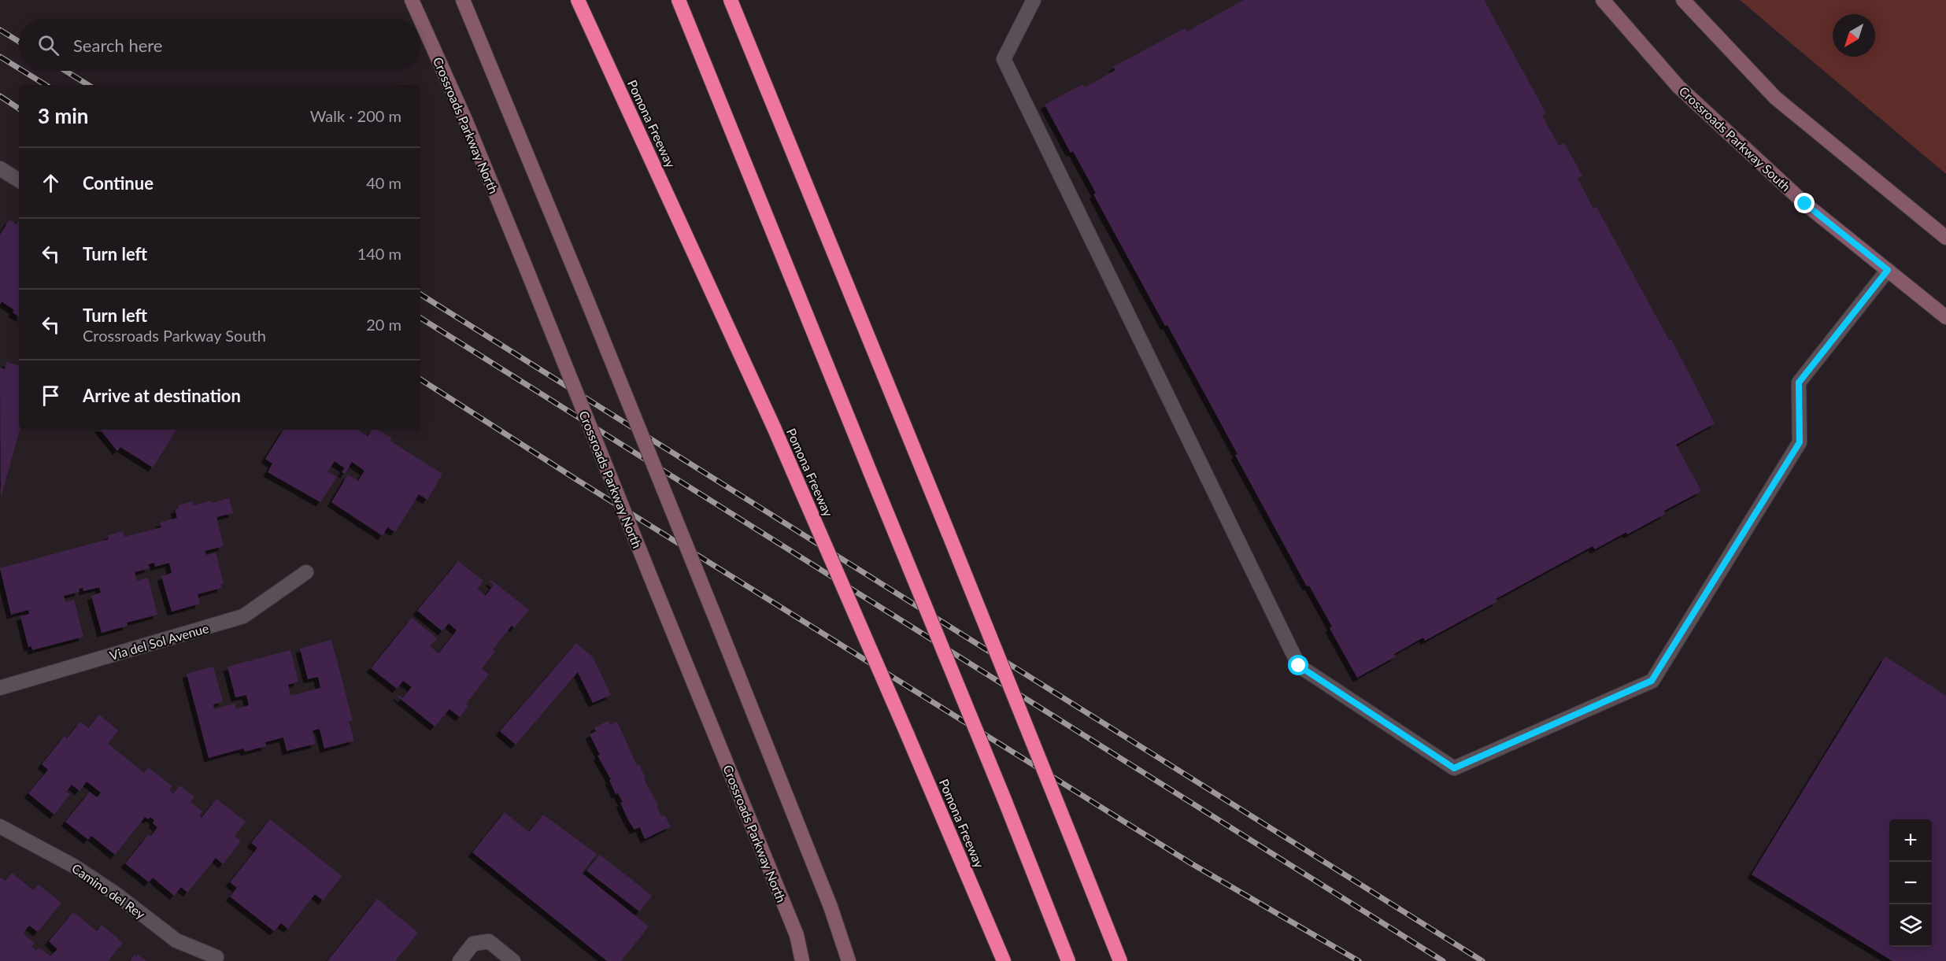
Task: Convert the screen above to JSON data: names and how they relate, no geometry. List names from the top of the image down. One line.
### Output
{"streets":{"highway":["Pomona Freeway"],"street":["Crossroads Parkway North","Crossroads Parkway South","Via del Sol Avenue","Camino del Rey"]},"north":"bottom left","page":{"search":"Search here","heading":["3 min","Walk · 200 m"],"list":[["Continue","40 m"],["Turn left","140 m"],["Turn left","Crossroads Parkway South","20 m"],"Arrive at destination"],"map_buttons":["+","−"]}}
